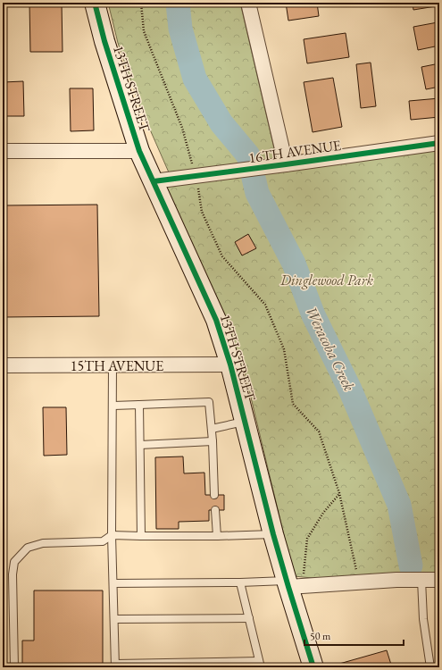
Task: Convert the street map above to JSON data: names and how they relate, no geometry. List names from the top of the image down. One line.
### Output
{"streets":{"main road":["13TH STREET"],"street":["16TH AVENUE","15TH AVENUE"]},"crossings":[["13TH STREET","16TH AVENUE"],["13TH STREET","15TH AVENUE"]],"water":["Weracoba Creek"],"parks":["Dinglewood Park"],"scale_bar":"50 m"}
